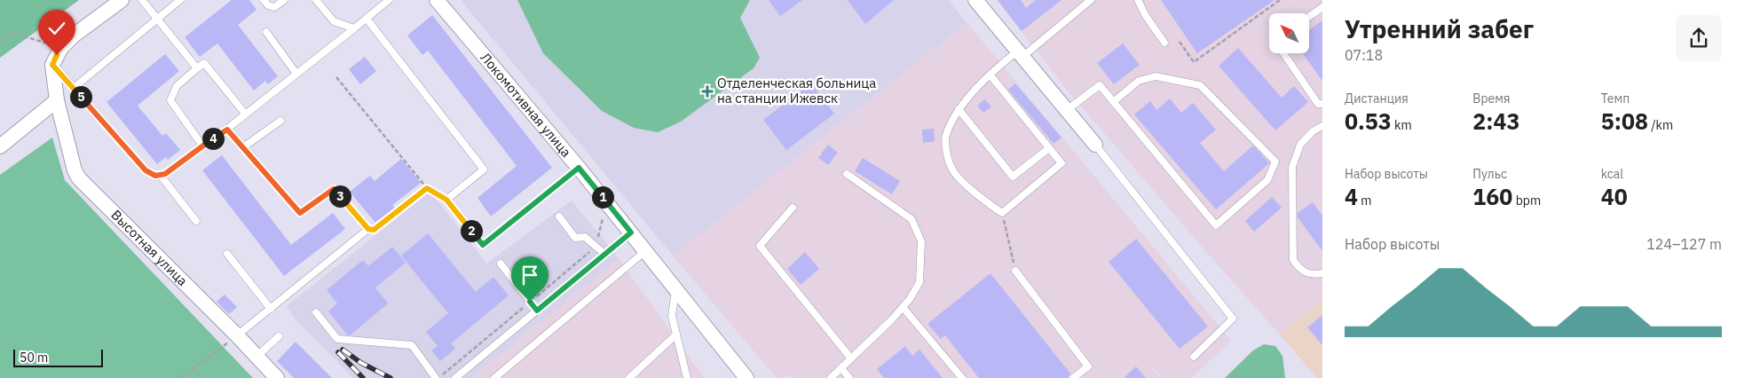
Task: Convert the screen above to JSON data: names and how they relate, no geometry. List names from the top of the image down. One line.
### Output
{"streets":{"street":["Локомотивная улица","Высотная улица"]},"places":{"health":["Отделенческая больница на станции Ижевск"]},"scale_bar":"50 m","north":"top left","page":{"heading":["Утренний забег","07:18"],"stats":[["Дистанция","0.53 km"],["Время","2:43"],["Темп","5:08 /km"],["Набор высоты","4 m"],["Пульс","160 bpm"],["kcal","40"]],"pins":["5","4","3","1","2"],"chart":["Набор высоты","124–127 m"],"scale":"50 m"}}
